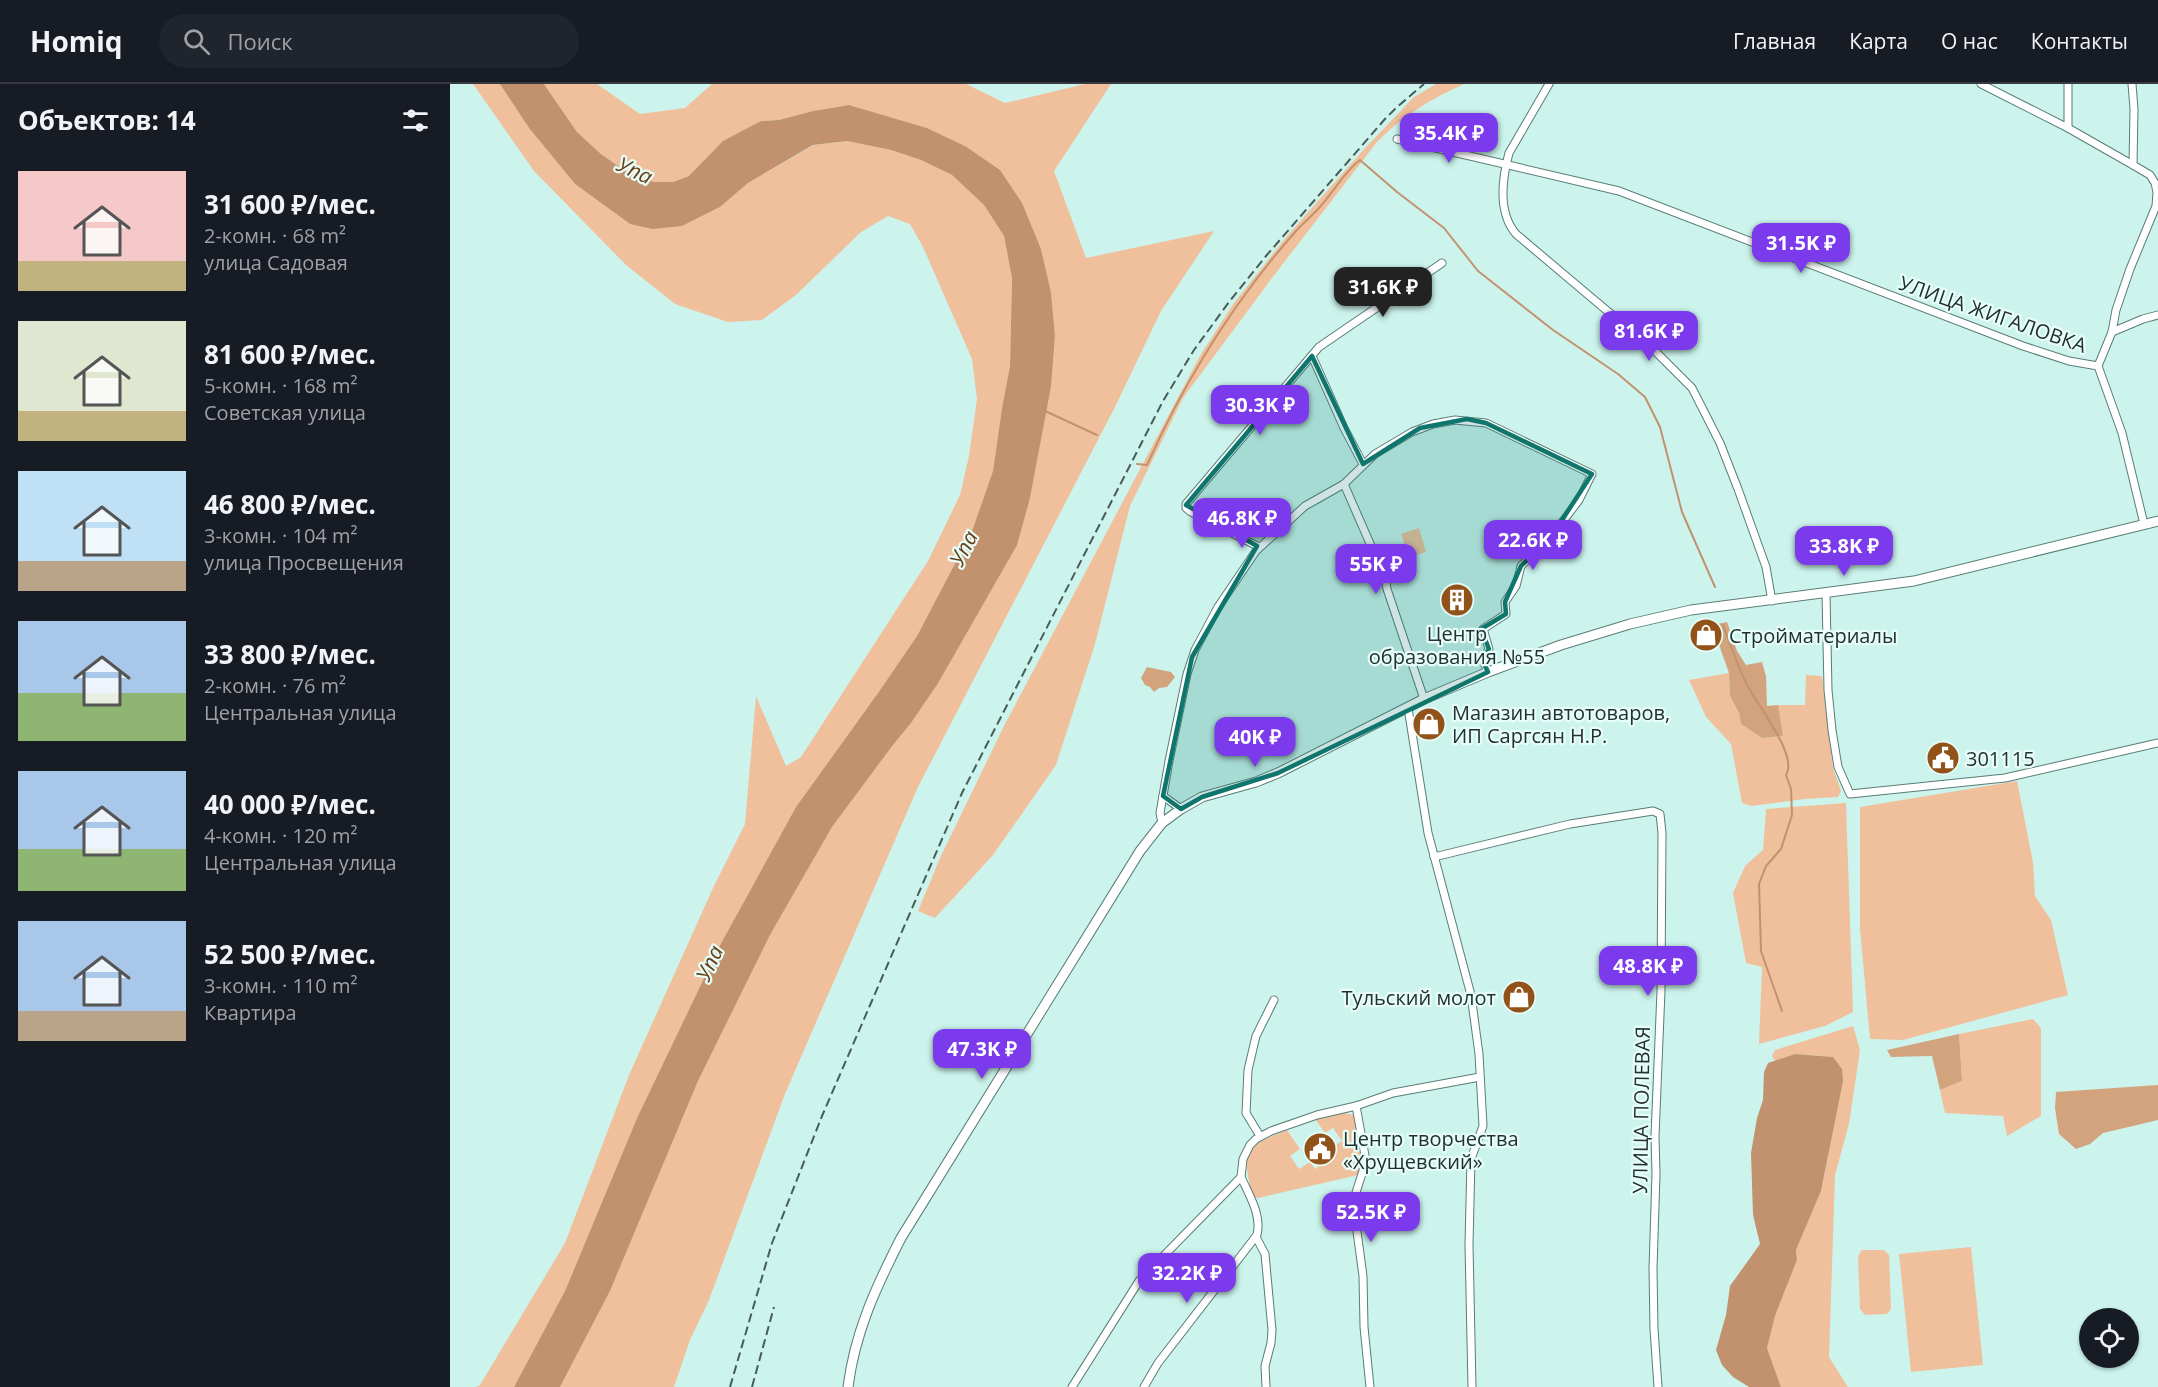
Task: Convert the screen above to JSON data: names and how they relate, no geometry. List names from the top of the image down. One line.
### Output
{"streets":{"street":["УЛИЦА ЖИГАЛОВКА","УЛИЦА ПОЛЕВАЯ"]},"water":["Упа"],"places":{"building":["Центр образования №55"],"shop":["Стройматериалы","Магазин автотоваров, ИП Саргсян Н.Р.","Тульский молот"],"public building":["301115","Центр творчества «Хрущевский»"]},"page":{"header":"Homiq","search":"Поиск","nav":["Главная","Карта","О нас","Контакты"],"heading":"Объектов: 14","price":["35.4K ₽","31.5K ₽","31.6K ₽","81.6K ₽","30.3K ₽","46.8K ₽","22.6K ₽","33.8K ₽","55K ₽","40K ₽","48.8K ₽","47.3K ₽","52.5K ₽","32.2K ₽"],"list":[{"name":"31 600 ₽/мес.","note":"2-комн. · 68 m² · улица Садовая"},{"name":"81 600 ₽/мес.","note":"5-комн. · 168 m² · Советская улица"},{"name":"46 800 ₽/мес.","note":"3-комн. · 104 m² · улица Просвещения"},{"name":"33 800 ₽/мес.","note":"2-комн. · 76 m² · Центральная улица"},{"name":"40 000 ₽/мес.","note":"4-комн. · 120 m² · Центральная улица"},{"name":"52 500 ₽/мес.","note":"3-комн. · 110 m² · Квартира"}]}}
